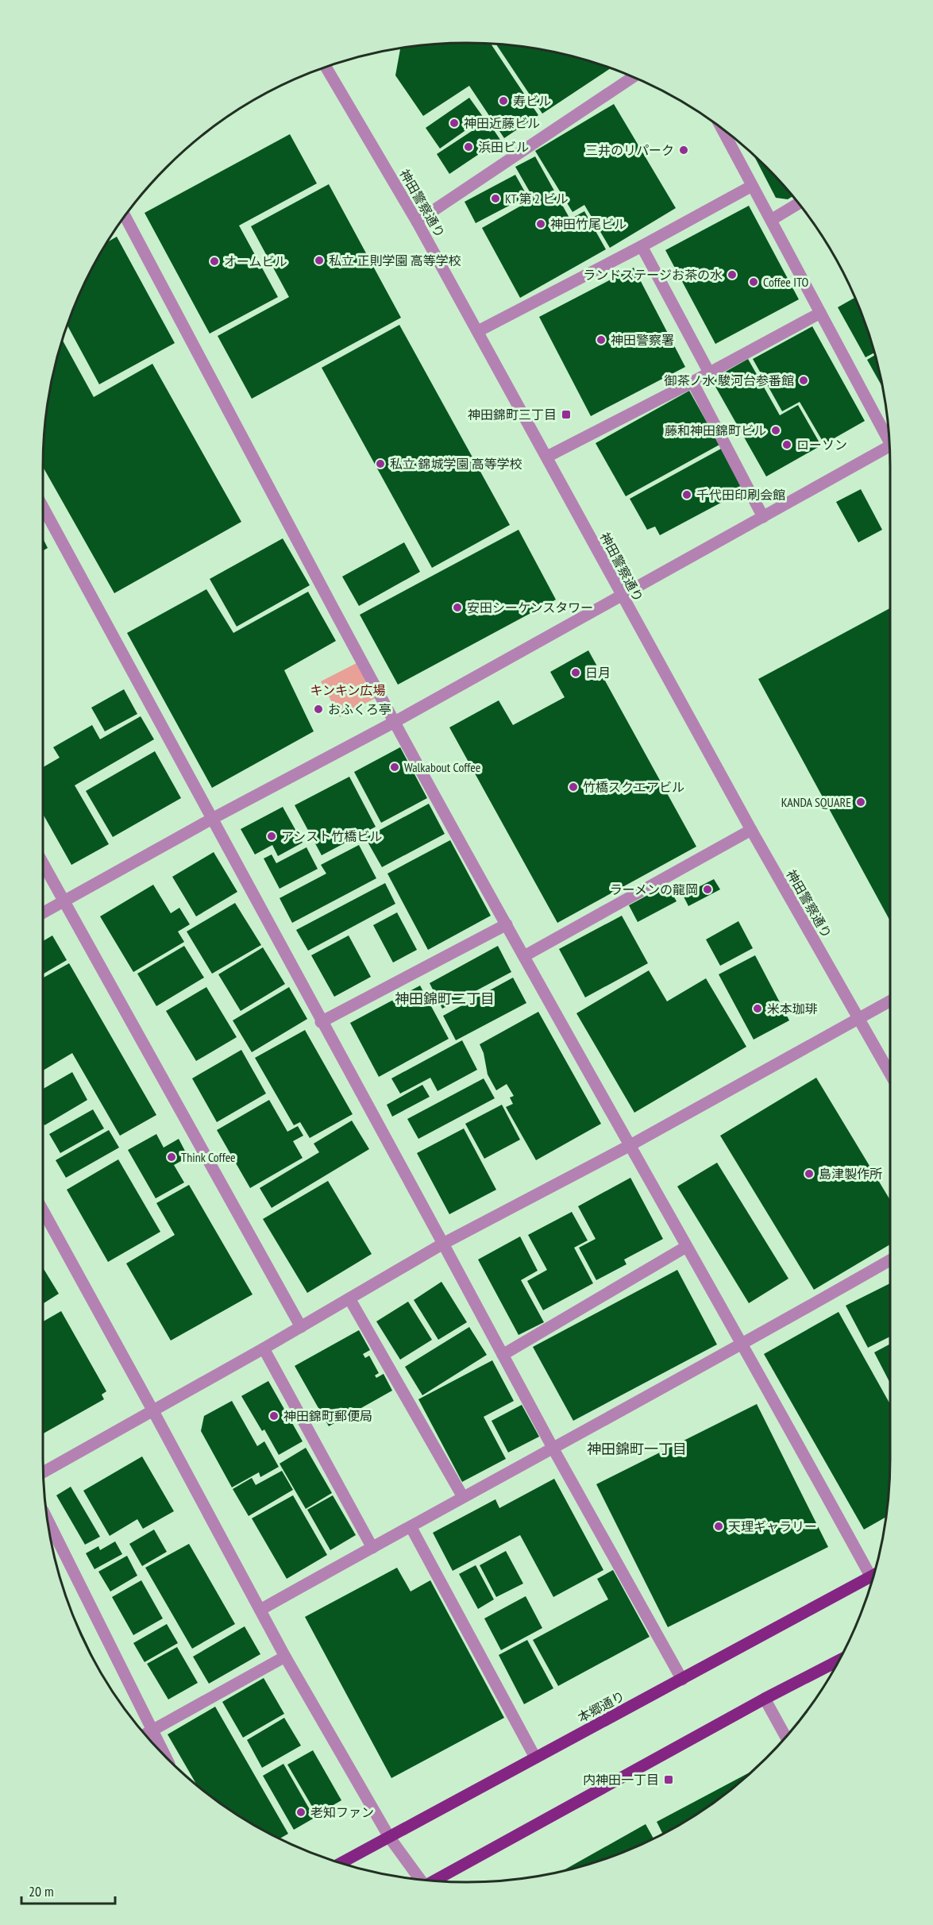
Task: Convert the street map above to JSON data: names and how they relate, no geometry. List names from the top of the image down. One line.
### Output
{"streets":{"main road":["本郷通り"],"street":["神田警察通り"]},"districts":["神田錦町二丁目","神田錦町一丁目"],"parks":["キンキン広場"],"places":{"other":["寿ビル","神田近藤ビル","浜田ビル","三井のリパーク","KT 第 2 ビル","神田竹尾ビル","私立 正則学園 高等学校","オームビル","ランドステージお茶の水","Coffee ITO","神田警察署","御茶ノ水 駿河台参番館","藤和神田錦町ビル","ローソン","私立 錦城学園 高等学校","千代田印刷会館","安田シーケンスタワー","日月","おふくろ亭","Walkabout Coffee","竹橋スクエアビル","KANDA SQUARE","アシスト竹橋ビル","ラーメンの龍岡","米本珈琲","Think Coffee","島津製作所","神田錦町郵便局","天理ギャラリー","老知ファン"],"transit":["神田錦町三丁目","内神田一丁目"]},"scale_bar":"20 m"}
